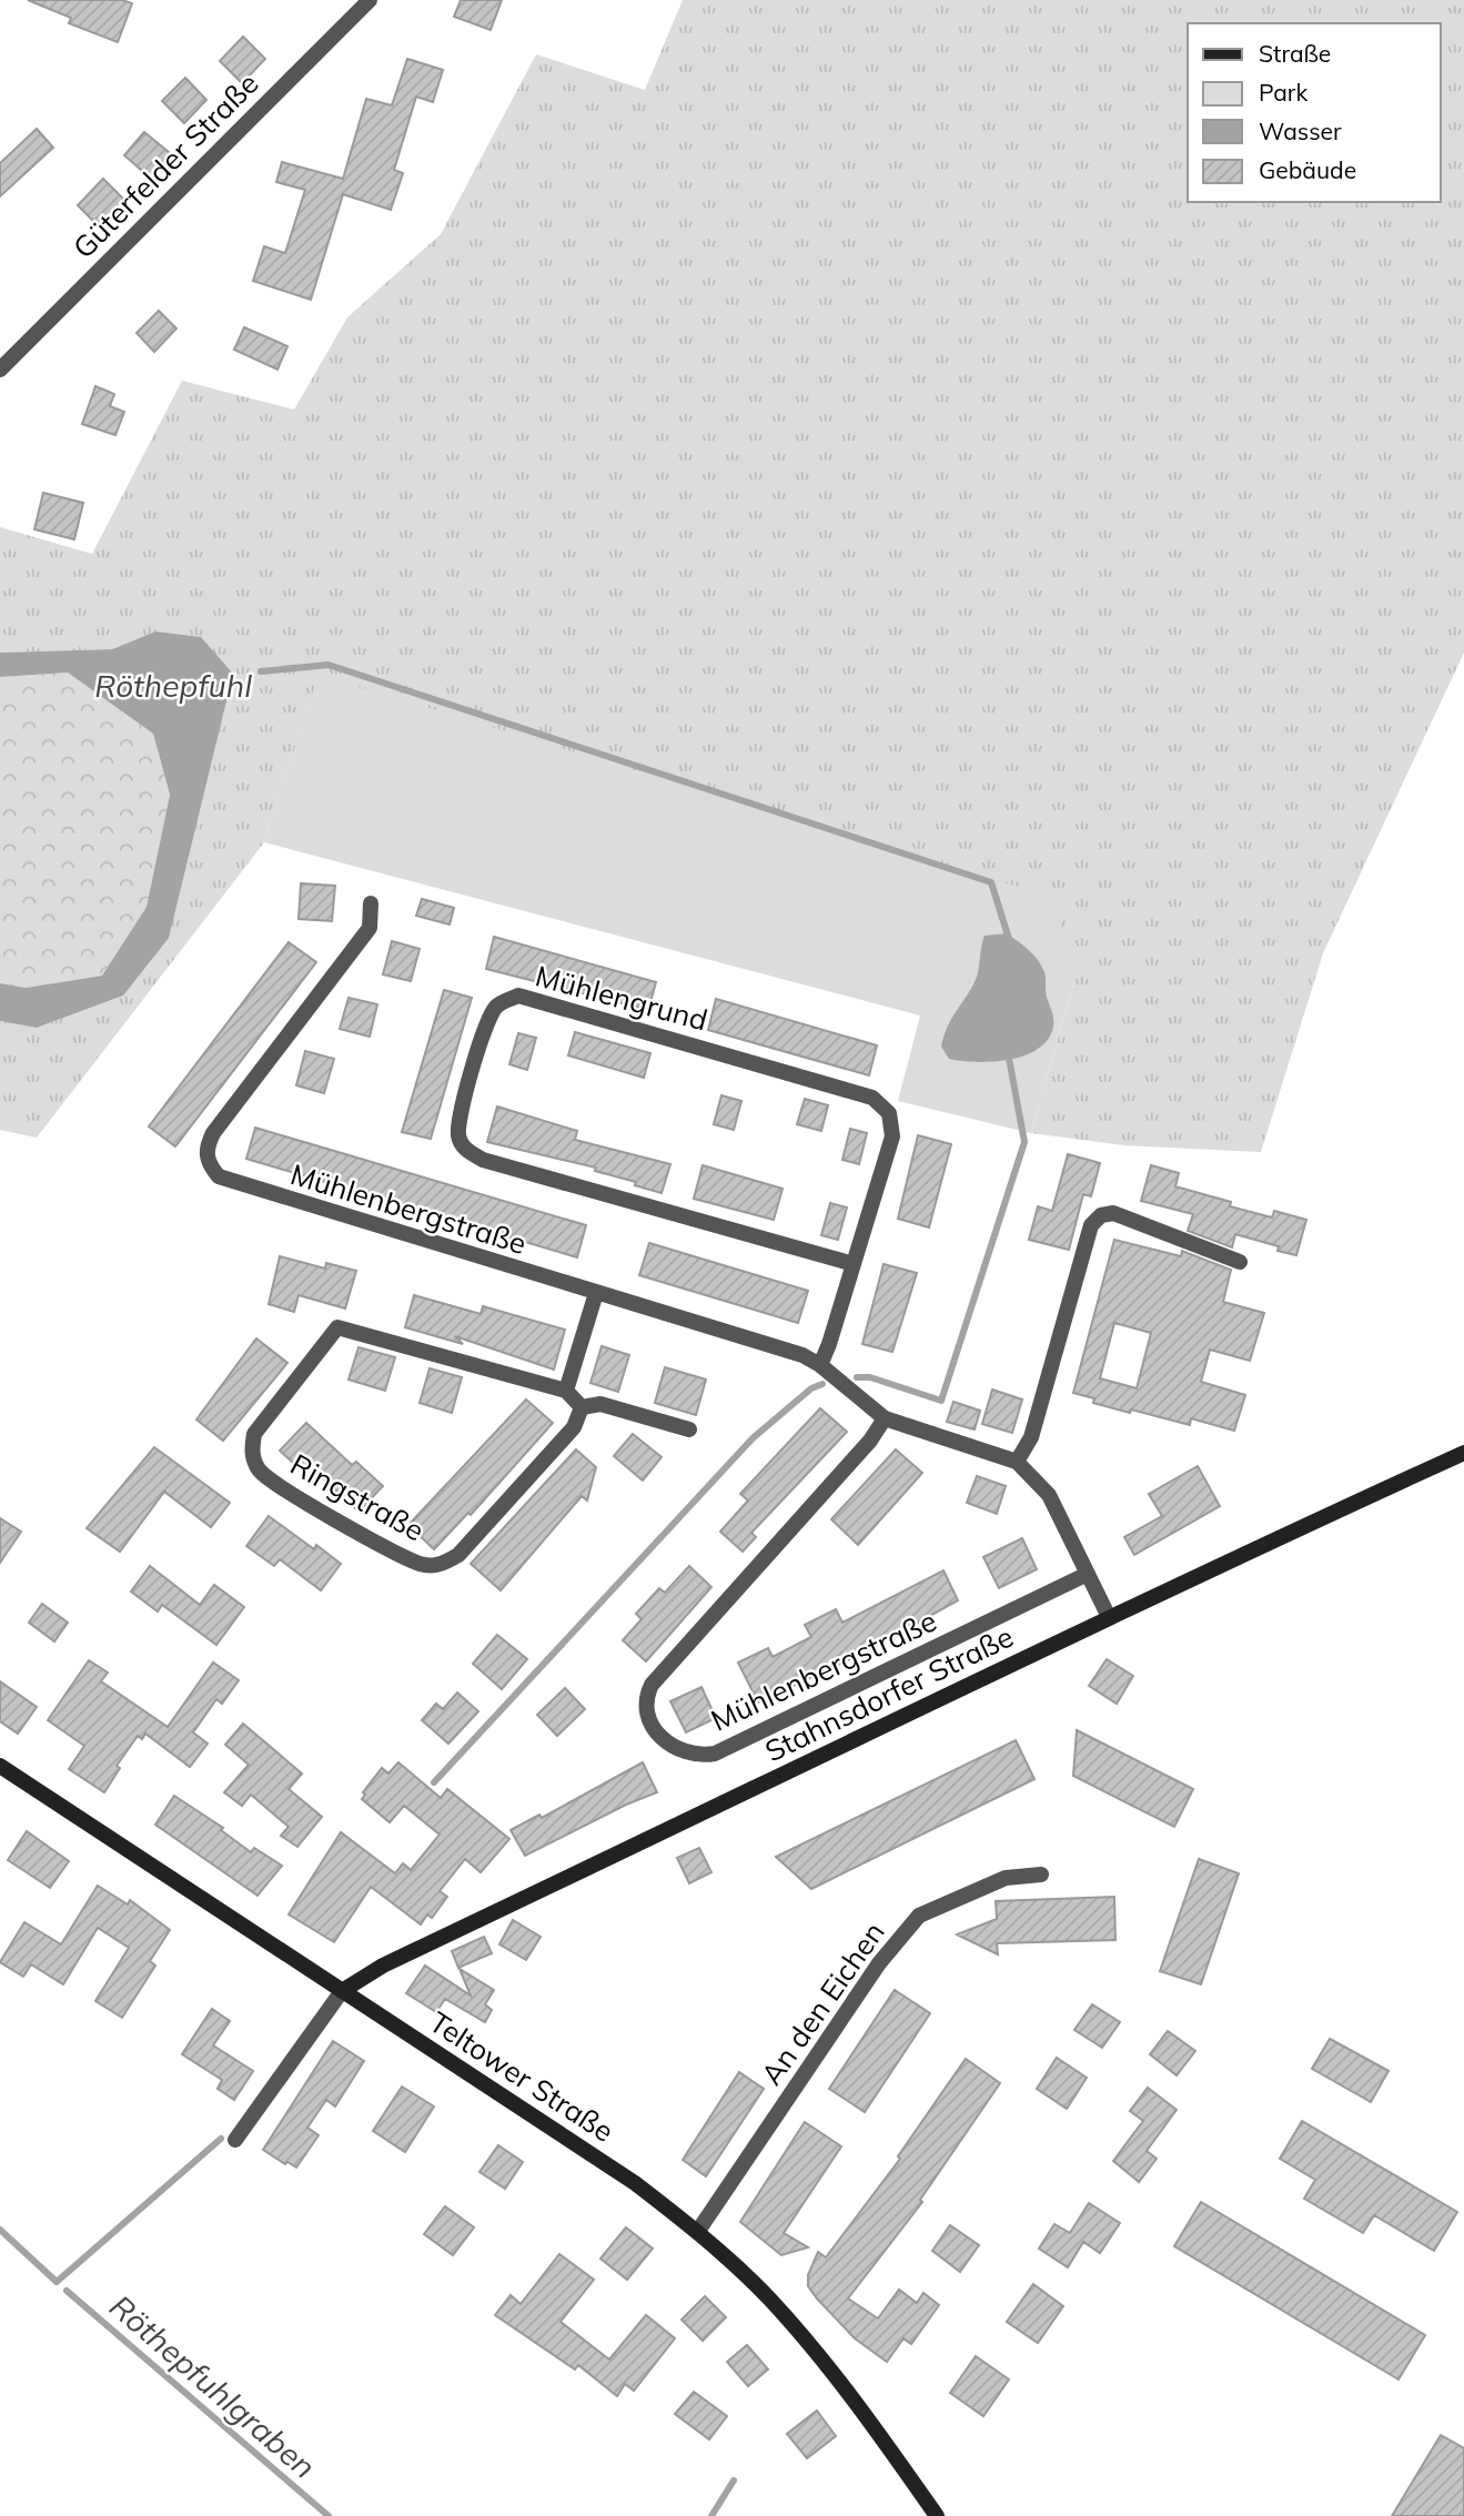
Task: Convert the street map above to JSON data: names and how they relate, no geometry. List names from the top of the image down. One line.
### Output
{"streets":{"street":["Güterfelder Straße","Mühlengrund","Mühlenbergstraße","Ringstraße","Stahnsdorfer Straße","An den Eichen","Teltower Straße"]},"crossings":[["Mühlengrund","Mühlenbergstraße"],["Mühlenbergstraße","Stahnsdorfer Straße"],["Stahnsdorfer Straße","Teltower Straße"],["An den Eichen","Teltower Straße"]],"water":["Röthepfuhl","Röthepfuhlgraben"],"legend":["Straße","Park","Wasser","Gebäude"]}
